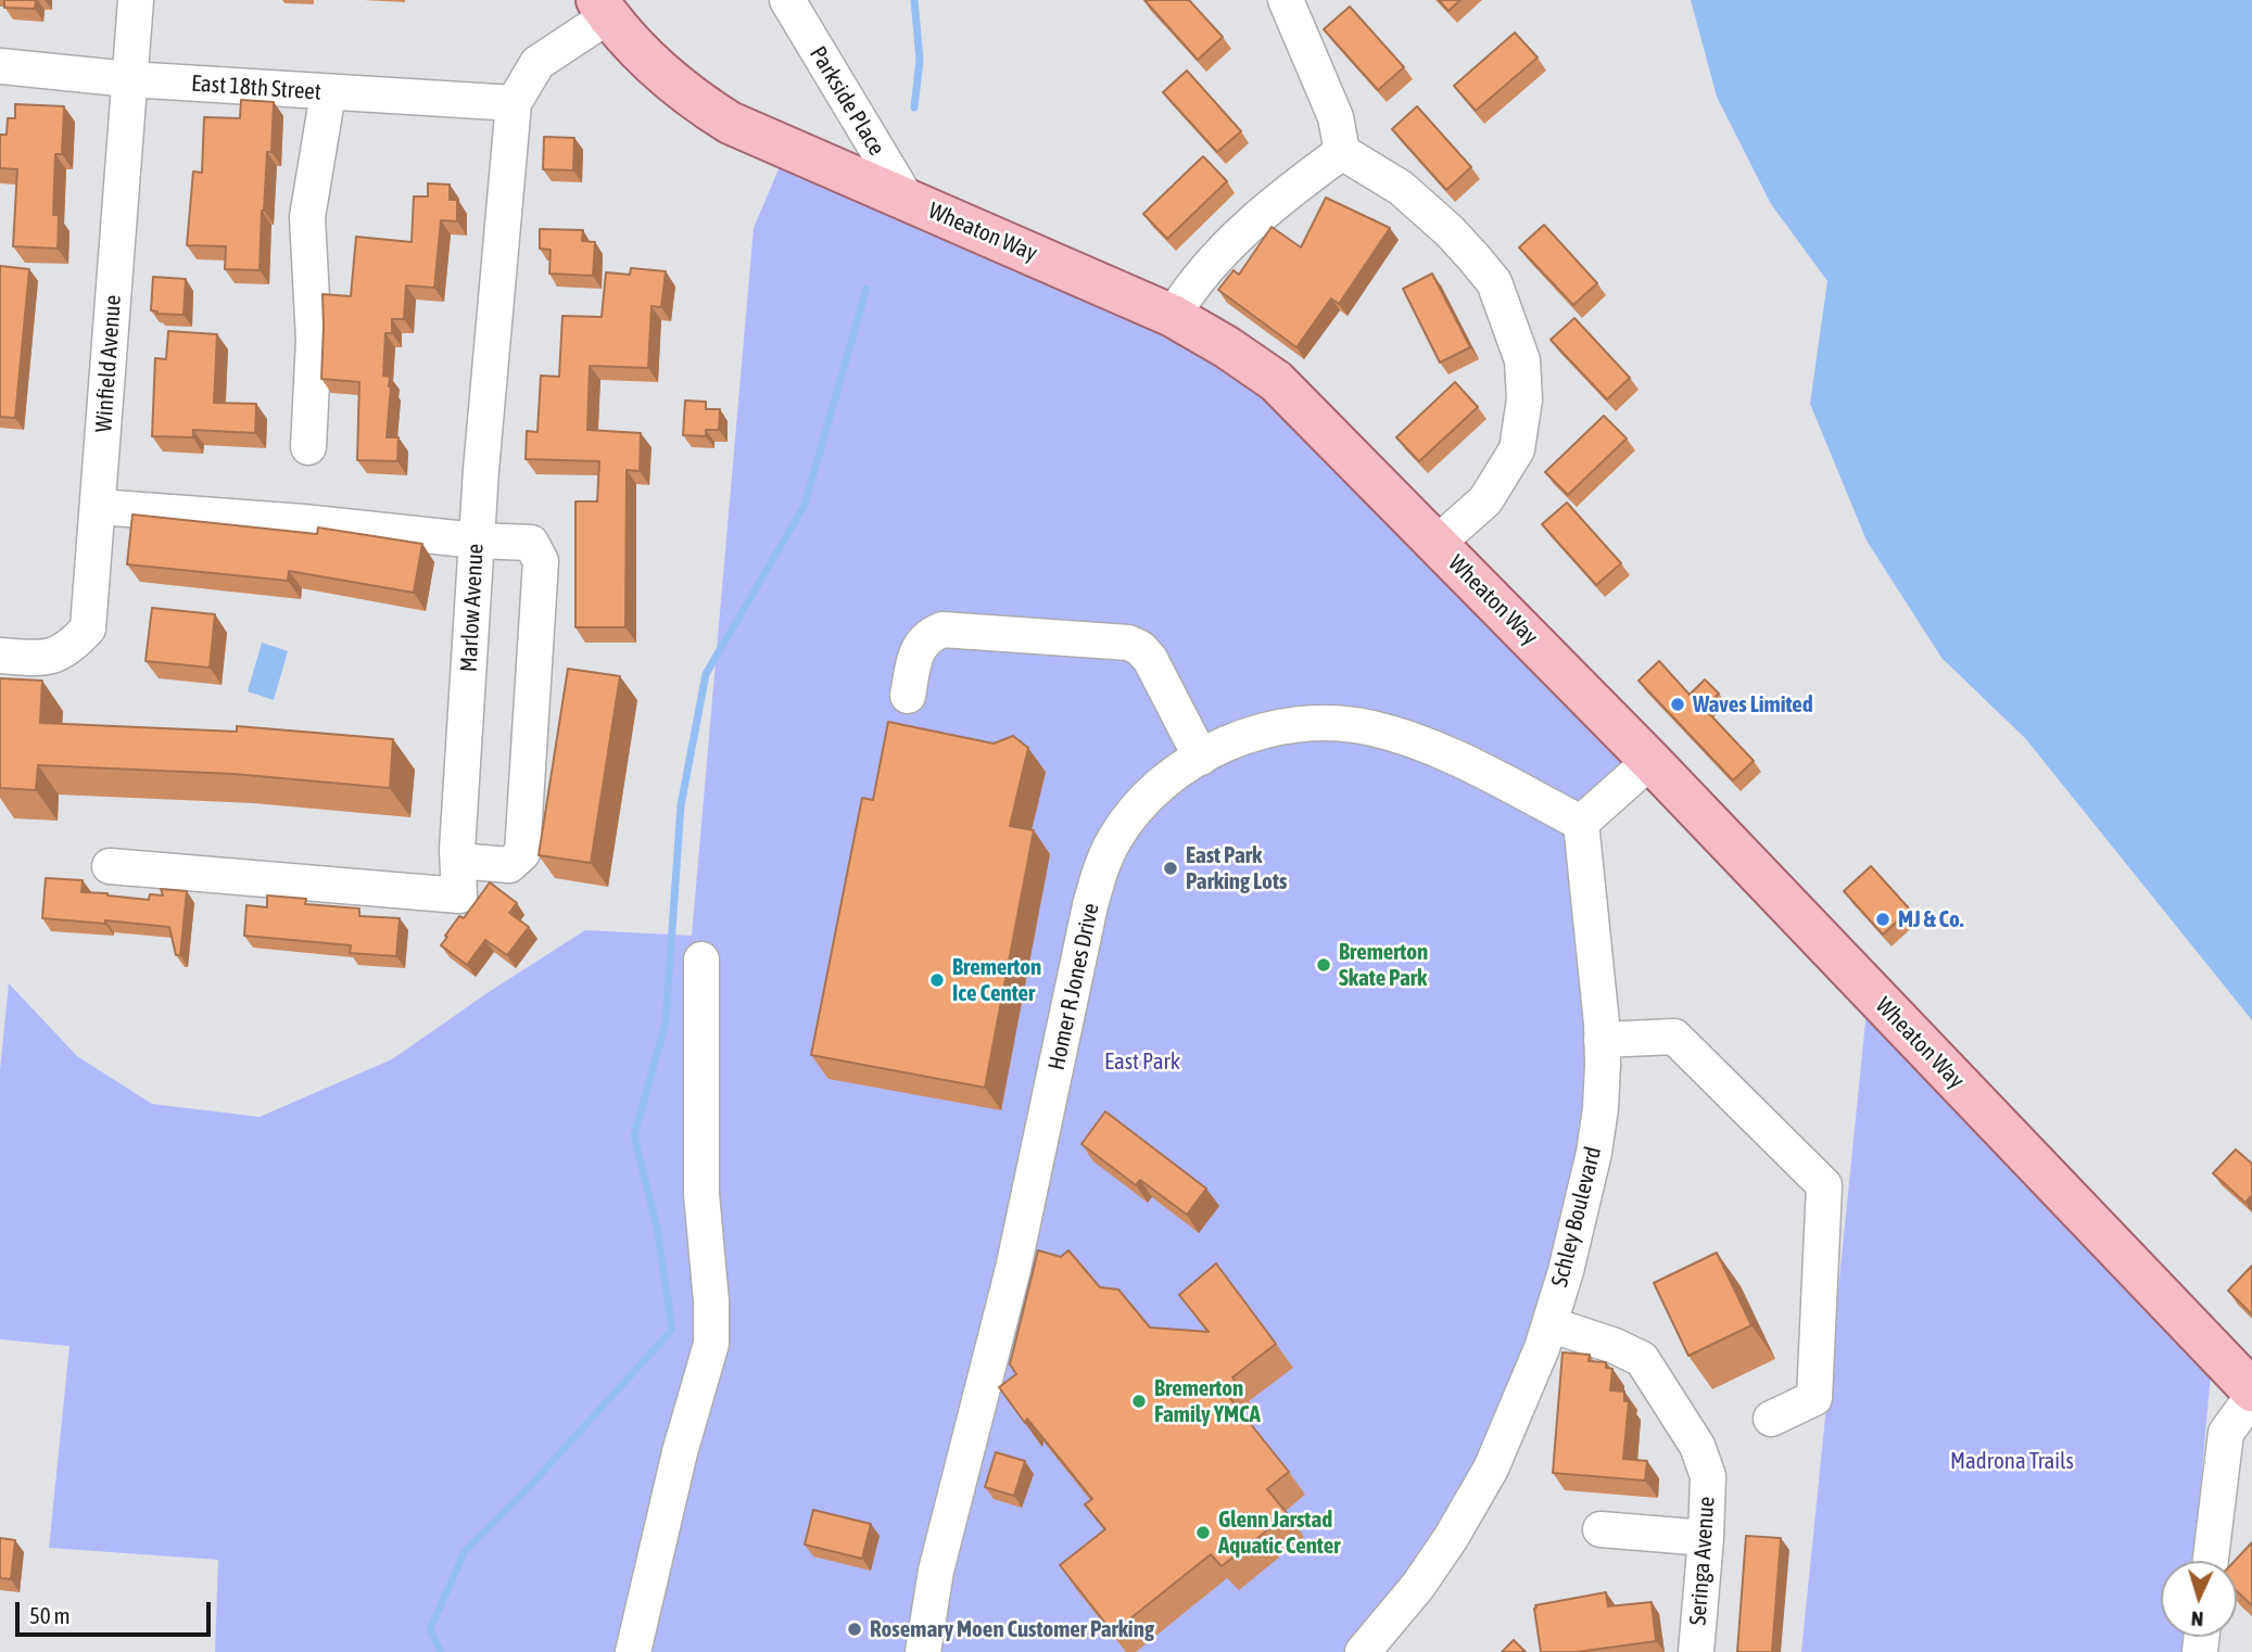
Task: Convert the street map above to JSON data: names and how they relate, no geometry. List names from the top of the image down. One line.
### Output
{"streets":{"main road":["Wheaton Way"],"street":["East 18th Street","Parkside Place","Winfield Avenue","Marlow Avenue","Homer R Jones Drive","Schley Boulevard","Seringa Avenue"]},"crossings":[["East 18th Street","Winfield Avenue"],["East 18th Street","Marlow Avenue"],["Parkside Place","Wheaton Way"],["Wheaton Way","Marlow Avenue"],["Homer R Jones Drive","Schley Boulevard"],["Schley Boulevard","Seringa Avenue"]],"parks":["East Park","Madrona Trails"],"places":["Waves Limited","East Park Parking Lots","MJ & Co.","Bremerton Skate Park","Bremerton Ice Center","Bremerton Family YMCA","Glenn Jarstad Aquatic Center","Rosemary Moen Customer Parking"],"scale_bar":"50 m","north":"bottom"}
